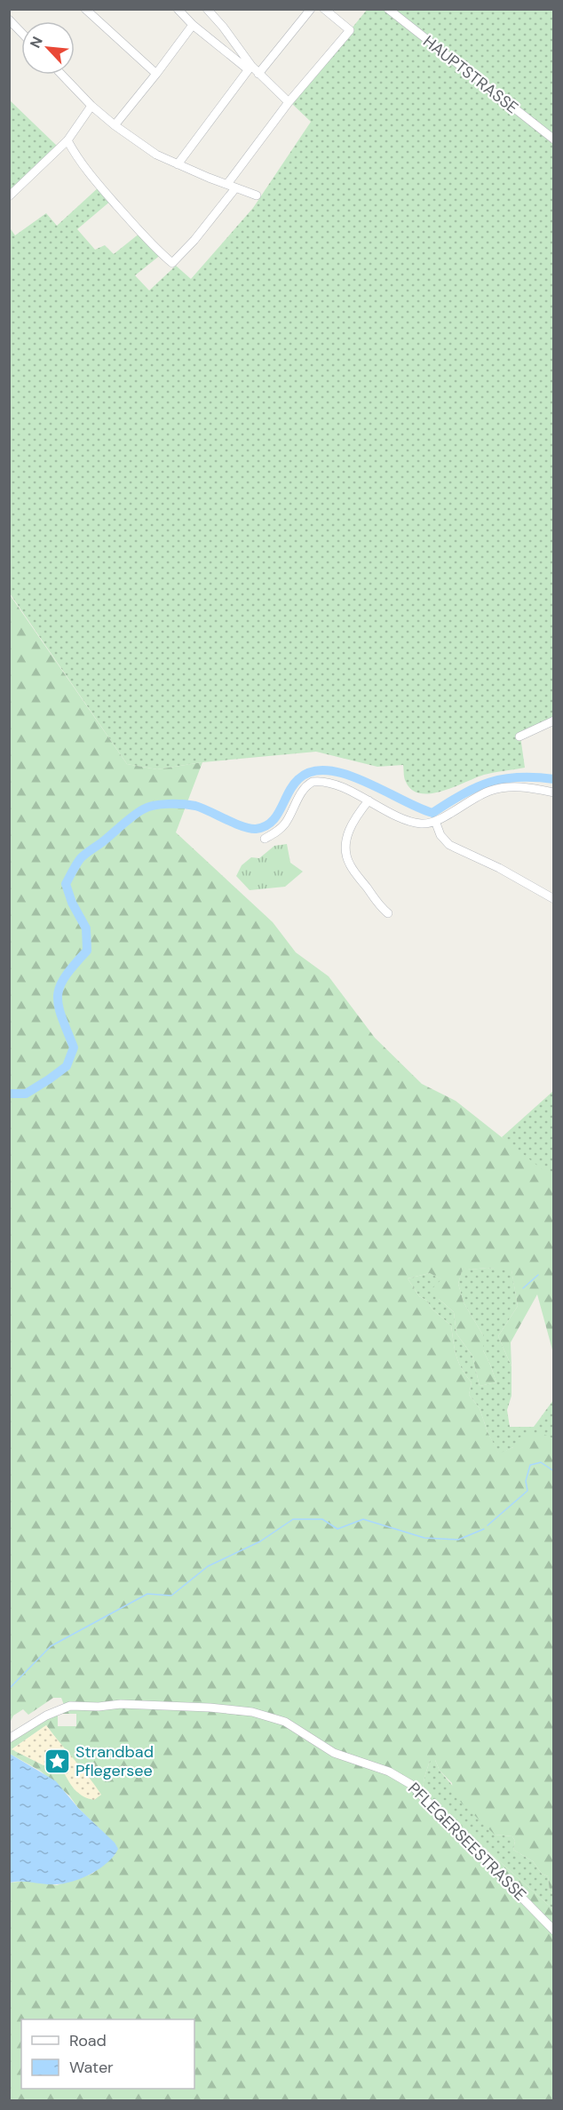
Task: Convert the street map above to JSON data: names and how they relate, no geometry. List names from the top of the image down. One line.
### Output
{"streets":{"street":["HAUPTSTRASSE","PFLEGERSEESTRASSE"]},"places":{"place":["Strandbad Pflegersee"]},"legend":["Road","Water"],"north":"top left"}
